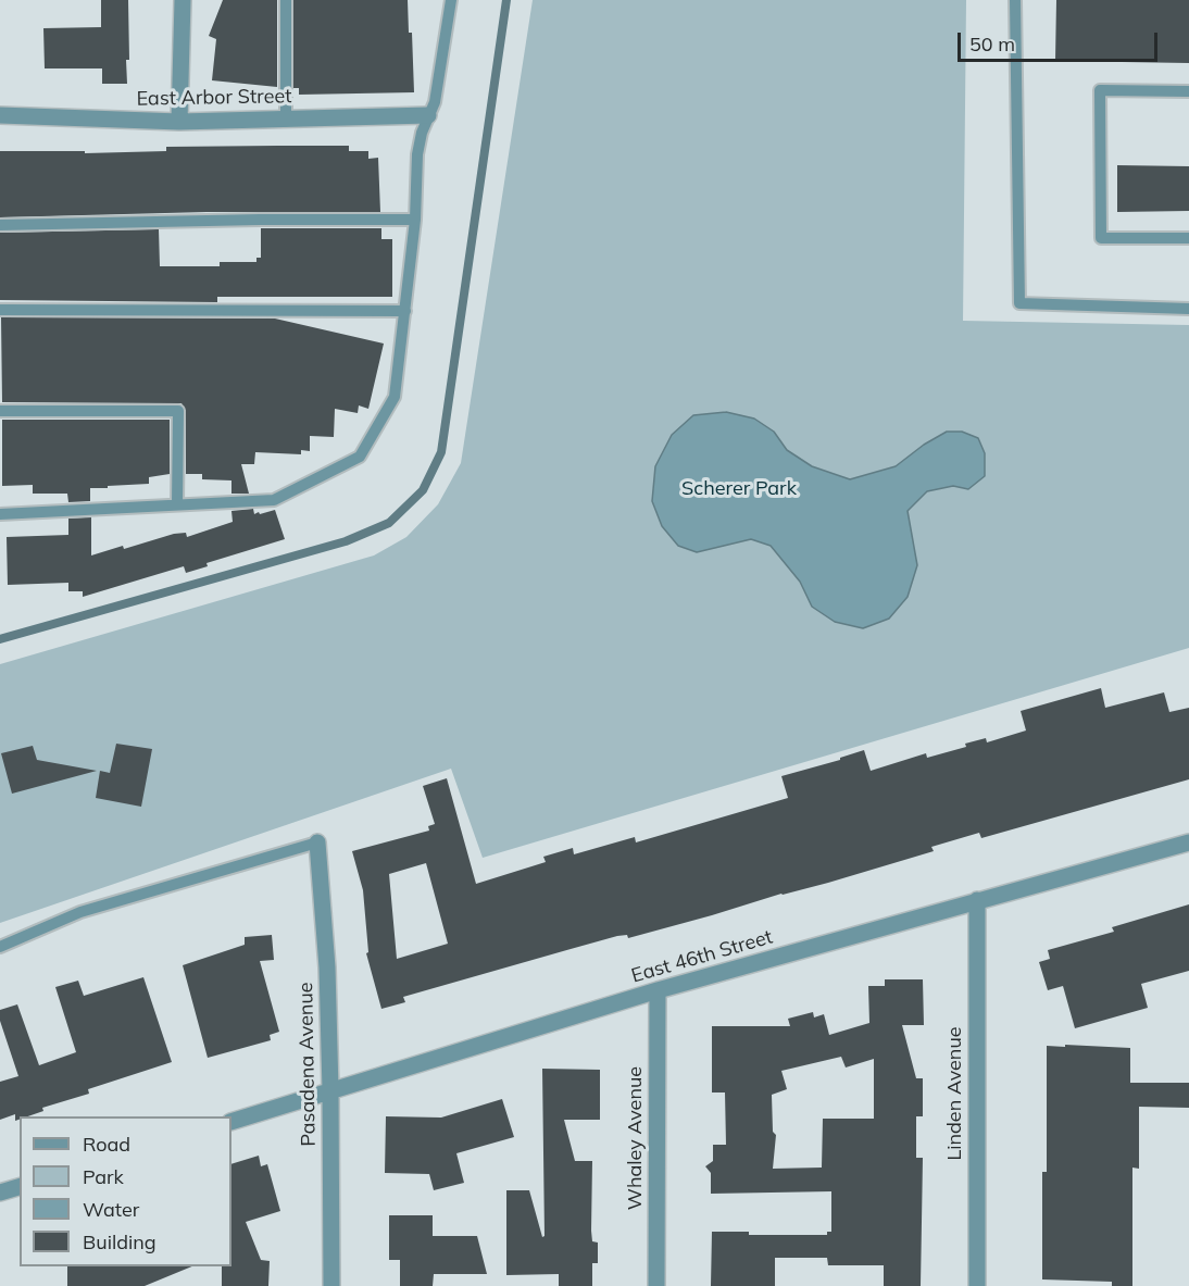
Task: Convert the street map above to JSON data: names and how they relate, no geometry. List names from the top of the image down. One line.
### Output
{"streets":{"street":["East Arbor Street","East 46th Street","Pasadena Avenue","Linden Avenue","Whaley Avenue"]},"crossings":[["East 46th Street","Pasadena Avenue"],["East 46th Street","Linden Avenue"],["East 46th Street","Whaley Avenue"]],"parks":["Scherer Park"],"legend":["Road","Park","Water","Building"],"scale_bar":"50 m"}
